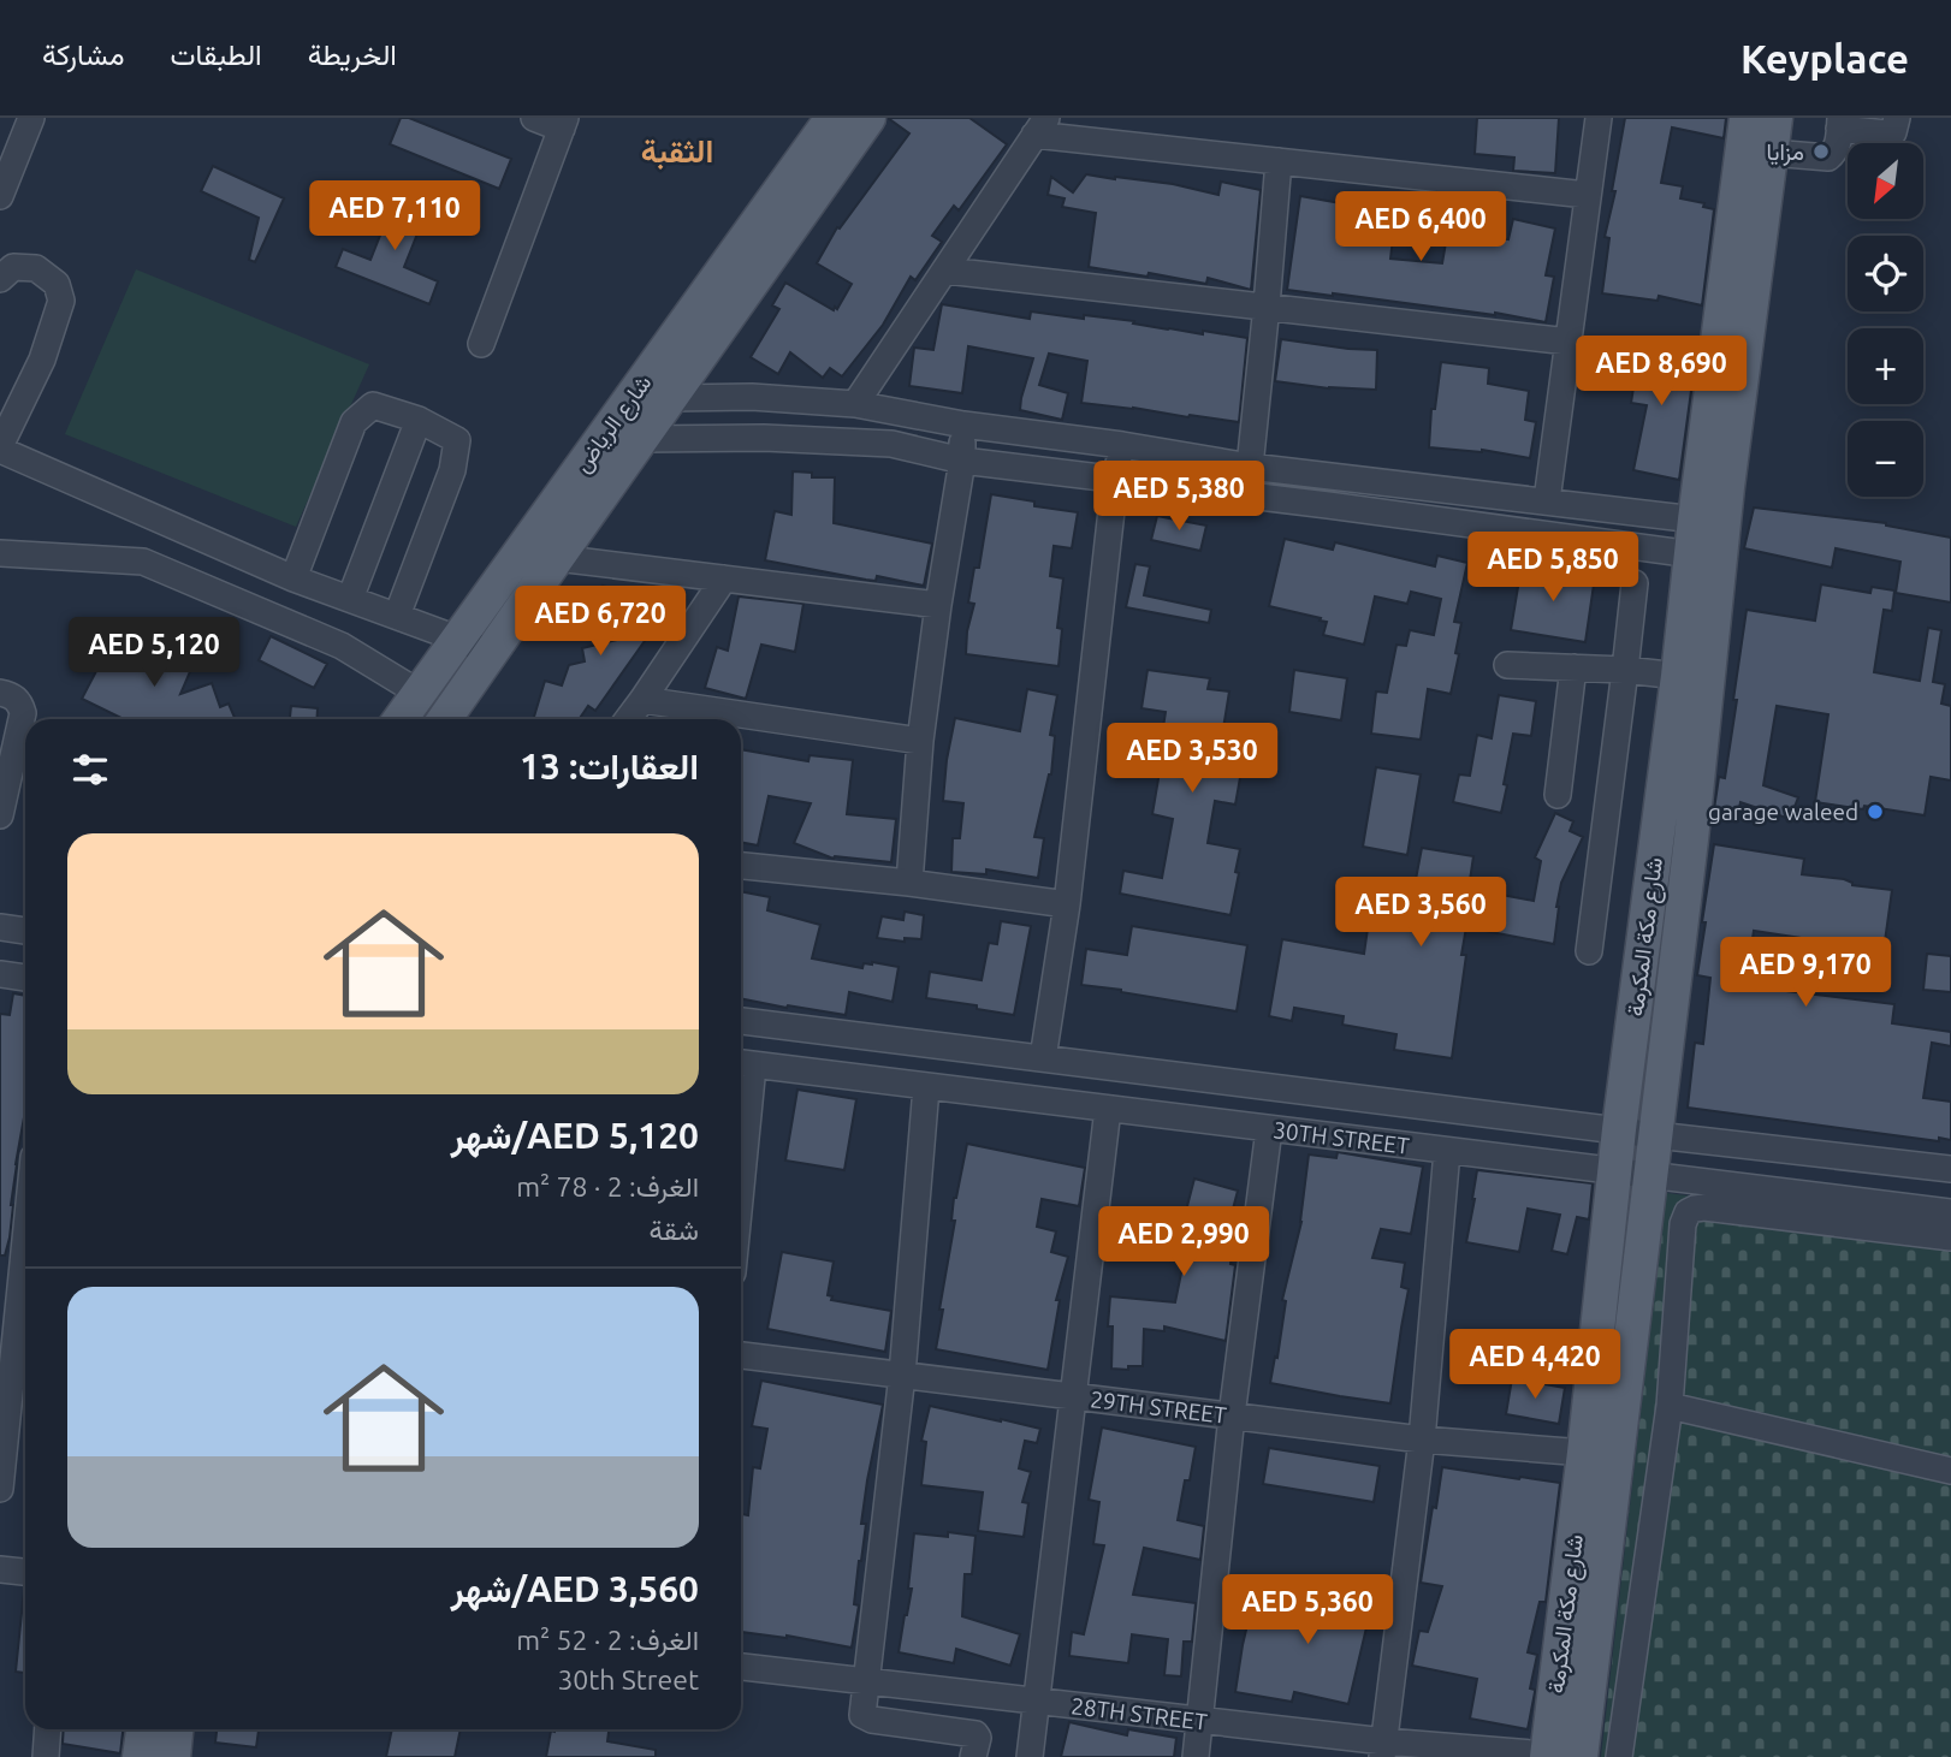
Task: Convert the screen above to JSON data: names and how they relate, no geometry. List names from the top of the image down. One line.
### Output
{"streets":{"main road":["شارع الرياض","شارع مكة المكرمة"],"street":["30TH STREET","29TH STREET","28TH STREET"]},"crossings":[["شارع مكة المكرمة","30TH STREET"],["شارع مكة المكرمة","29TH STREET"],["شارع مكة المكرمة","28TH STREET"]],"districts":["الثقبة"],"places":["مزايا","garage waleed"],"north":"bottom left","page":{"header":"Keyplace","nav":["الخريطة","الطبقات","مشاركة"],"map_buttons":["+","−"],"price":["AED 7,110","AED 6,400","AED 8,690","AED 5,380","AED 5,850","AED 6,720","AED 5,120","AED 3,530","AED 3,560","AED 9,170","AED 2,990","AED 4,420","AED 5,360"],"heading":"العقارات: 13","list":[{"name":"AED 5,120/شهر","note":"الغرف: 2 · 78 m² · شقة"},{"name":"AED 3,560/شهر","note":"الغرف: 2 · 52 m² · 30th Street"}]}}
